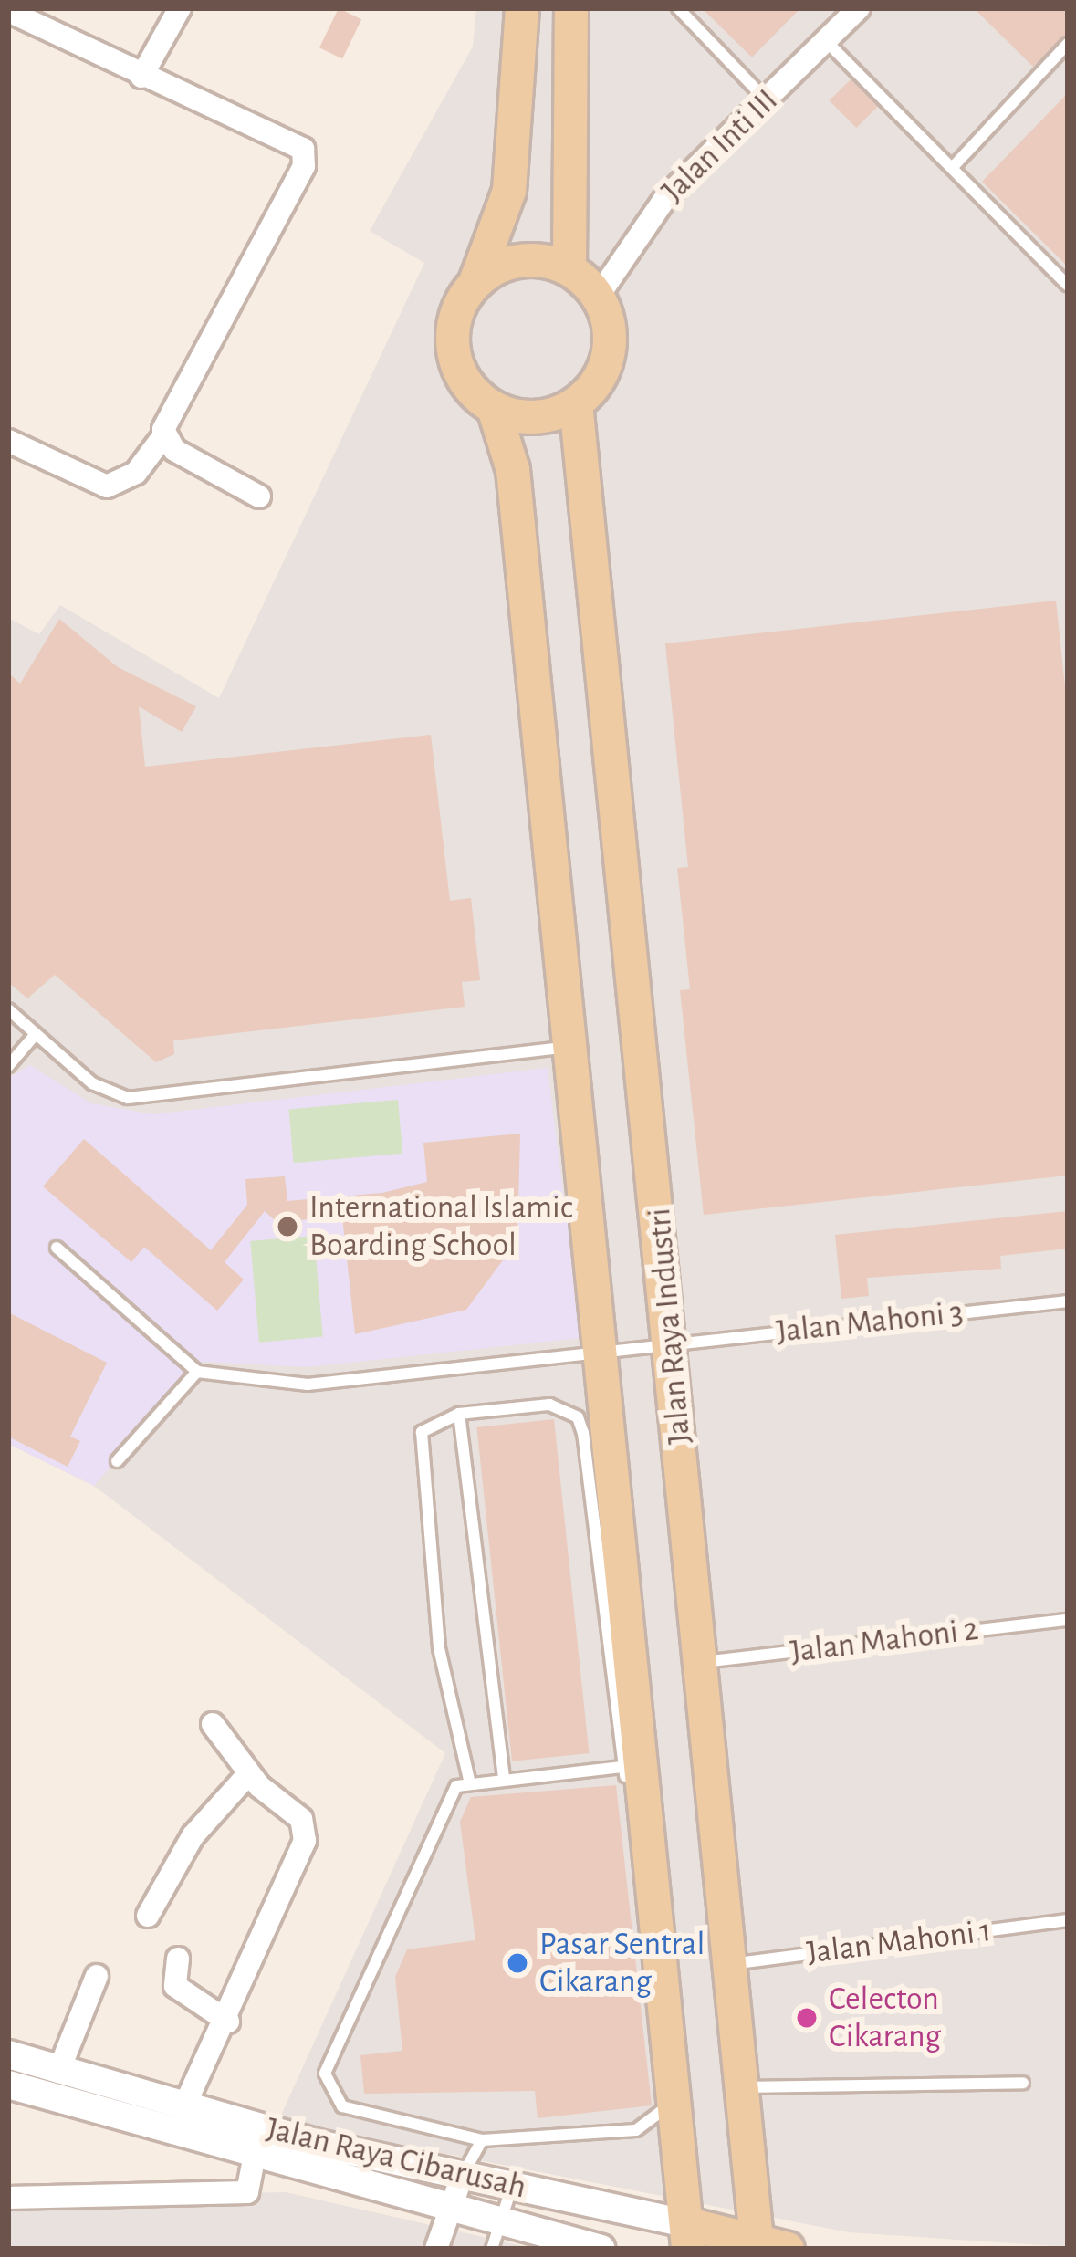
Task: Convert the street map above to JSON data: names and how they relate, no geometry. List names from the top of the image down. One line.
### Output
{"streets":{"main road":["Jalan Raya Industri","Jalan Raya Cibarusah"],"street":["Jalan Inti III"],"lane":["Jalan Mahoni 3","Jalan Mahoni 2","Jalan Mahoni 1"]},"crossings":[["Jalan Inti III","Jalan Raya Industri"],["Jalan Mahoni 3","Jalan Raya Industri"],["Jalan Raya Industri","Jalan Mahoni 2"],["Jalan Raya Industri","Jalan Mahoni 1"],["Jalan Raya Industri","Jalan Raya Cibarusah"]],"places":["International Islamic Boarding School","Pasar Sentral Cikarang","Celecton Cikarang"]}
